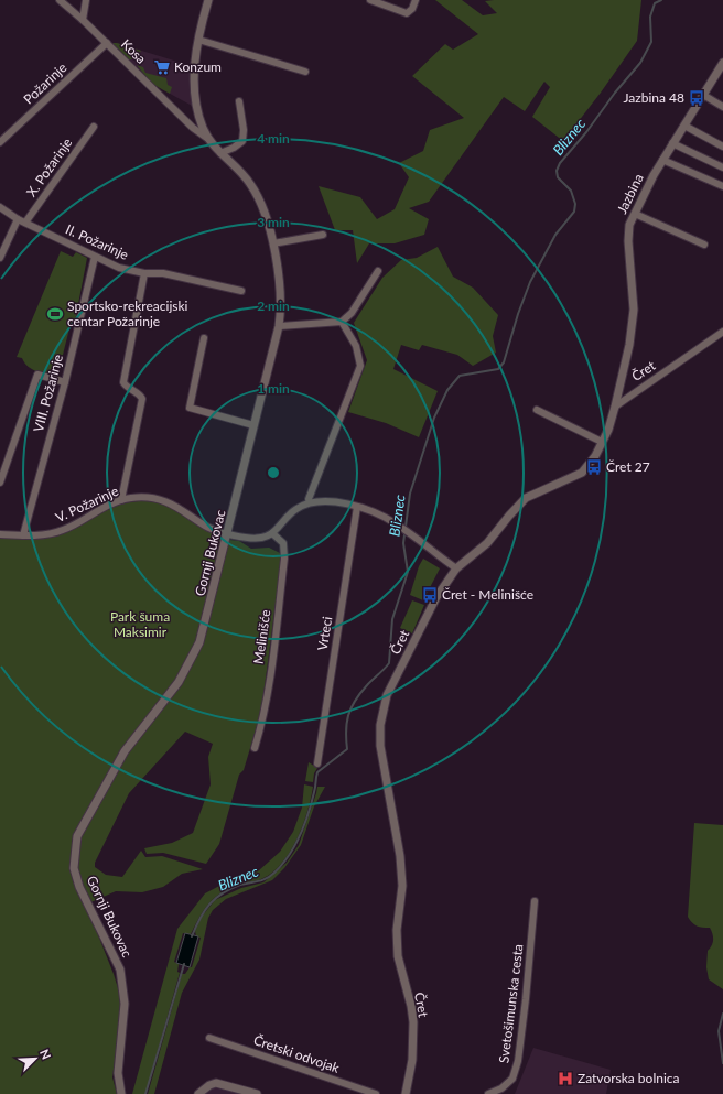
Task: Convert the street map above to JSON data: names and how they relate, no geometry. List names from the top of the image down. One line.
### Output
{"streets":{"street":["Kosa","Požarinje","X. Požarinje","Jazbina","II. Požarinje","Čret","VIII. Požarinje","V. Požarinje","Gornji Bukovac","Vrteci","Melinišće","Svetošimunska cesta","Čretski odvojak"]},"crossings":[["Kosa","Požarinje"],["Kosa","Gornji Bukovac"],["X. Požarinje","II. Požarinje"],["Jazbina","Čret"],["II. Požarinje","VIII. Požarinje"],["VIII. Požarinje","V. Požarinje"],["V. Požarinje","Gornji Bukovac"]],"water":["Bliznec"],"parks":["Park šuma Maksimir"],"places":{"supermarket":["Konzum"],"bus stop":["Jazbina 48","Čret 27","Čret - Melinišće"],"sports":["Sportsko-rekreacijski centar Požarinje"],"hospital":["Zatvorska bolnica"]},"north":"top right","rings":["4 min","3 min","2 min","1 min"]}
